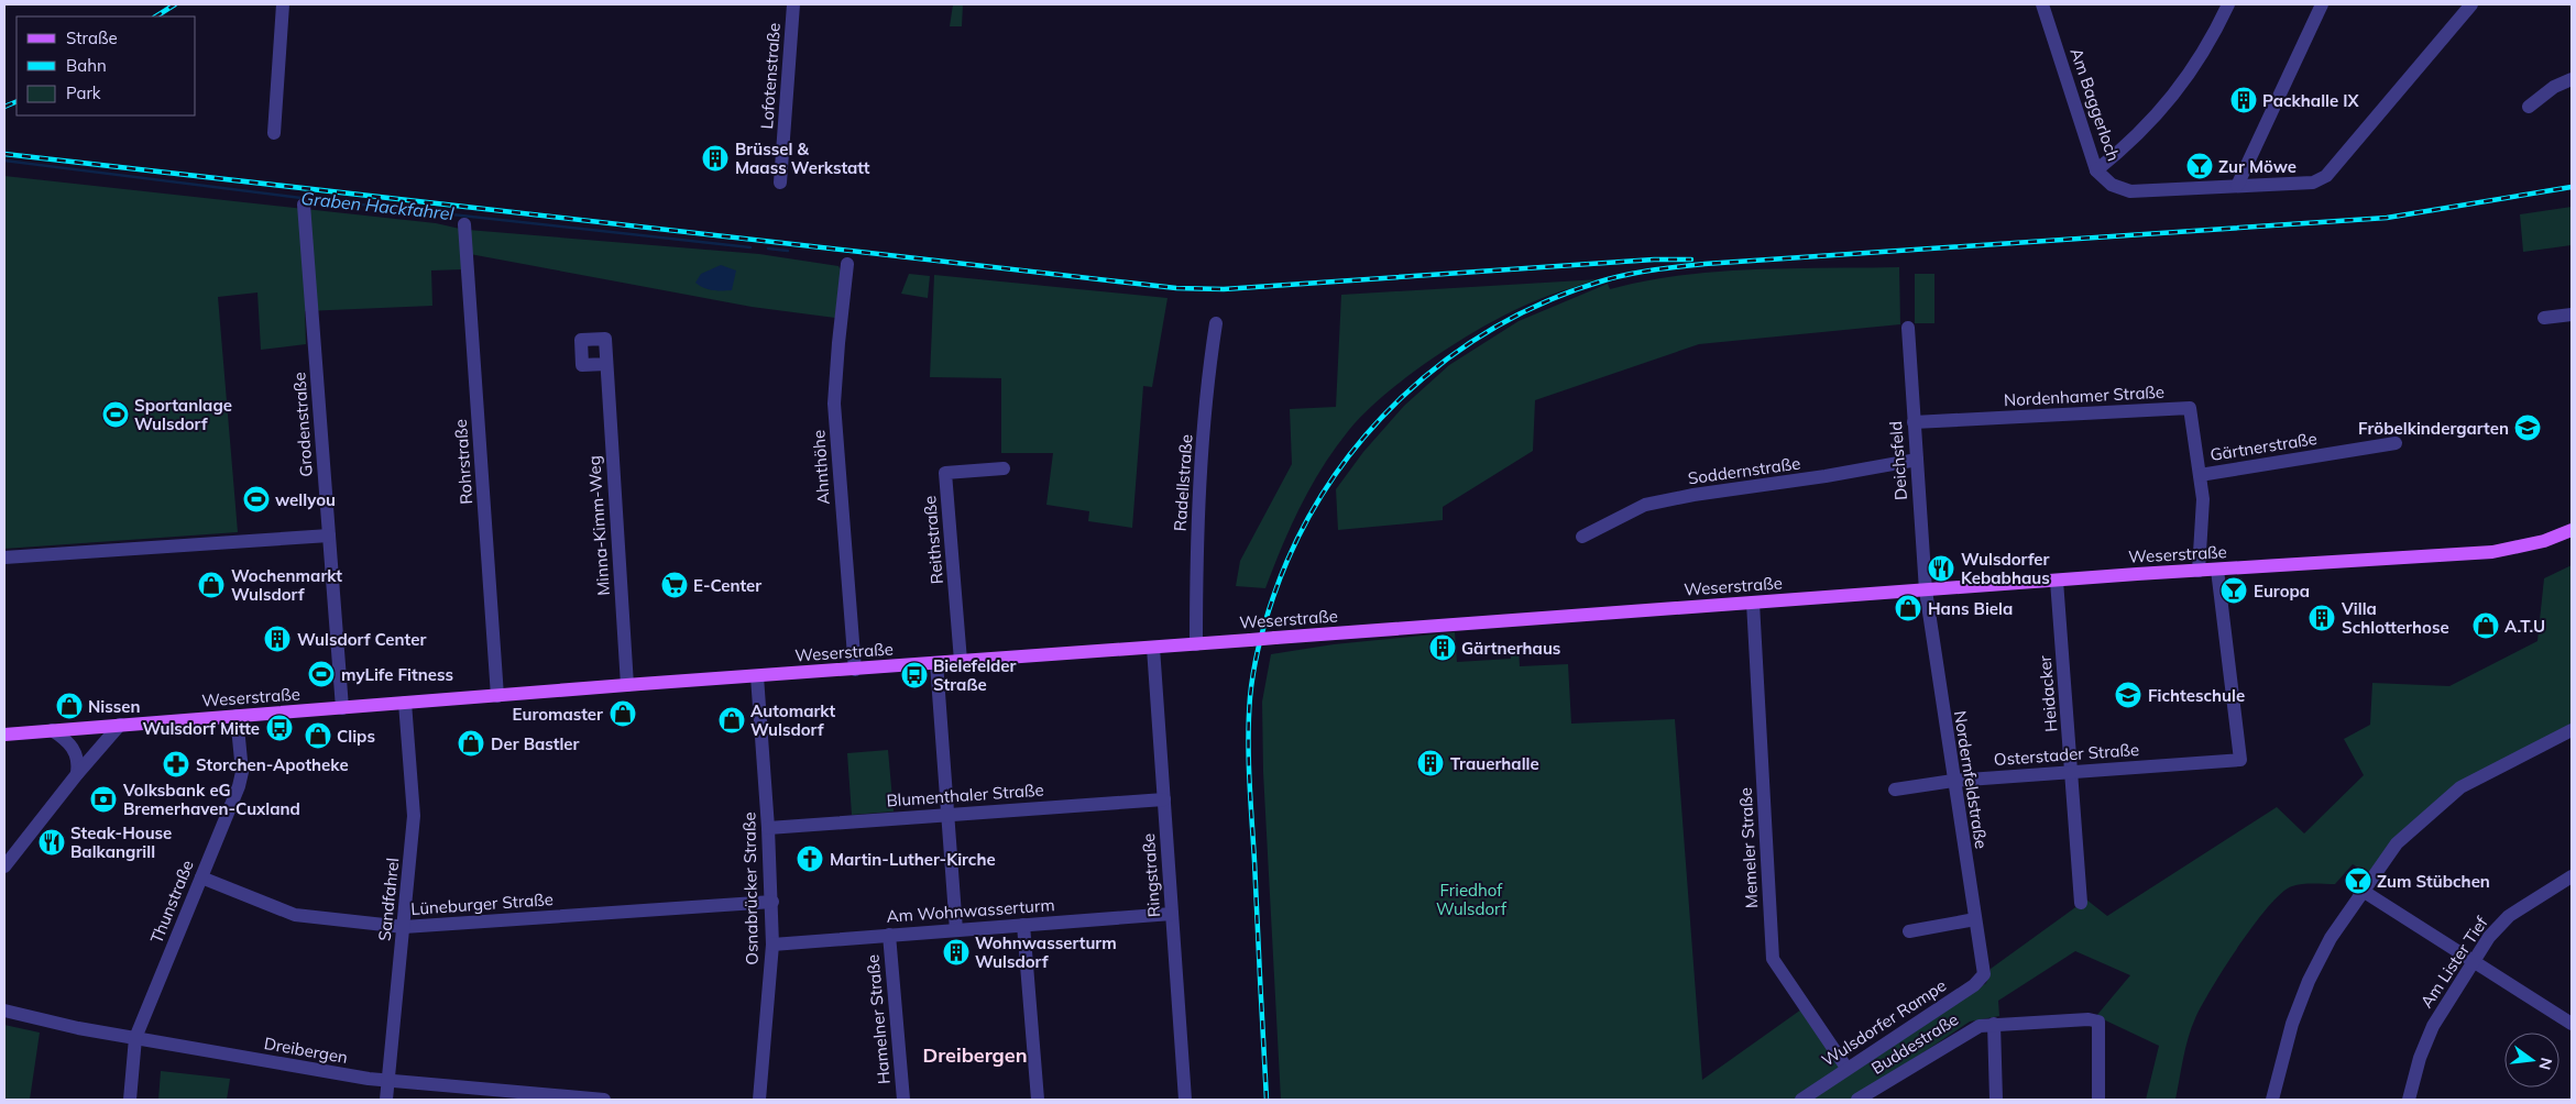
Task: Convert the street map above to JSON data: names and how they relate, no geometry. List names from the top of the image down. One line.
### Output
{"streets":{"main road":["Weserstraße"],"street":["Lofotenstraße","Am Baggerloch","Nordenhamer Straße","Grodenstraße","Gärtnerstraße","Deichsfeld","Rohrstraße","Ahnthöhe","Soddernstraße","Radellstraße","Minna-Kimm-Weg","Reithstraße","Heidacker","Osterstader Straße","Nordernfeldstraße","Blumenthaler Straße","Memeler Straße","Ringstraße","Osnabrücker Straße","Sandfahrel","Thunstraße","Lüneburger Straße","Am Wohnwasserturm","Am Lister Tief","Hamelner Straße","Wulsdorfer Rampe","Buddestraße","Dreibergen"]},"crossings":[["Nordenhamer Straße","Gärtnerstraße"],["Nordenhamer Straße","Deichsfeld"],["Grodenstraße","Weserstraße"],["Gärtnerstraße","Weserstraße"],["Deichsfeld","Soddernstraße"],["Deichsfeld","Weserstraße"],["Deichsfeld","Nordernfeldstraße"],["Rohrstraße","Weserstraße"],["Ahnthöhe","Weserstraße"],["Radellstraße","Weserstraße"],["Minna-Kimm-Weg","Weserstraße"],["Reithstraße","Weserstraße"],["Weserstraße","Heidacker"],["Weserstraße","Osterstader Straße"],["Weserstraße","Nordernfeldstraße"],["Weserstraße","Memeler Straße"],["Weserstraße","Ringstraße"],["Weserstraße","Osnabrücker Straße"],["Weserstraße","Sandfahrel"],["Weserstraße","Thunstraße"],["Heidacker","Osterstader Straße"],["Osterstader Straße","Nordernfeldstraße"],["Nordernfeldstraße","Wulsdorfer Rampe"],["Blumenthaler Straße","Ringstraße"],["Blumenthaler Straße","Osnabrücker Straße"],["Memeler Straße","Wulsdorfer Rampe"],["Ringstraße","Am Wohnwasserturm"],["Osnabrücker Straße","Lüneburger Straße"],["Osnabrücker Straße","Am Wohnwasserturm"],["Sandfahrel","Lüneburger Straße"],["Sandfahrel","Dreibergen"],["Thunstraße","Lüneburger Straße"],["Thunstraße","Dreibergen"],["Am Wohnwasserturm","Hamelner Straße"]],"districts":["Dreibergen"],"water":["Graben Hackfahrel"],"parks":["Friedhof Wulsdorf"],"places":{"building":["Packhalle IX","Brüssel & Maass Werkstatt","Villa Schlotterhose","Wulsdorf Center","Gärtnerhaus","Trauerhalle","Wohnwasserturm Wulsdorf"],"bar":["Zur Möwe","Europa","Zum Stübchen"],"sports":["Sportanlage Wulsdorf","wellyou","myLife Fitness"],"school or university":["Fröbelkindergarten","Fichteschule"],"restaurant":["Wulsdorfer Kebabhaus","Steak-House Balkangrill"],"shop":["Wochenmarkt Wulsdorf","Hans Biela","A.T.U","Nissen","Euromaster","Automarkt Wulsdorf","Clips","Der Bastler"],"supermarket":["E-Center"],"bus stop":["Bielefelder Straße","Wulsdorf Mitte"],"pharmacy":["Storchen-Apotheke"],"bank":["Volksbank eG Bremerhaven-Cuxland"],"church":["Martin-Luther-Kirche"]},"legend":["Straße","Bahn","Park"],"north":"right"}
